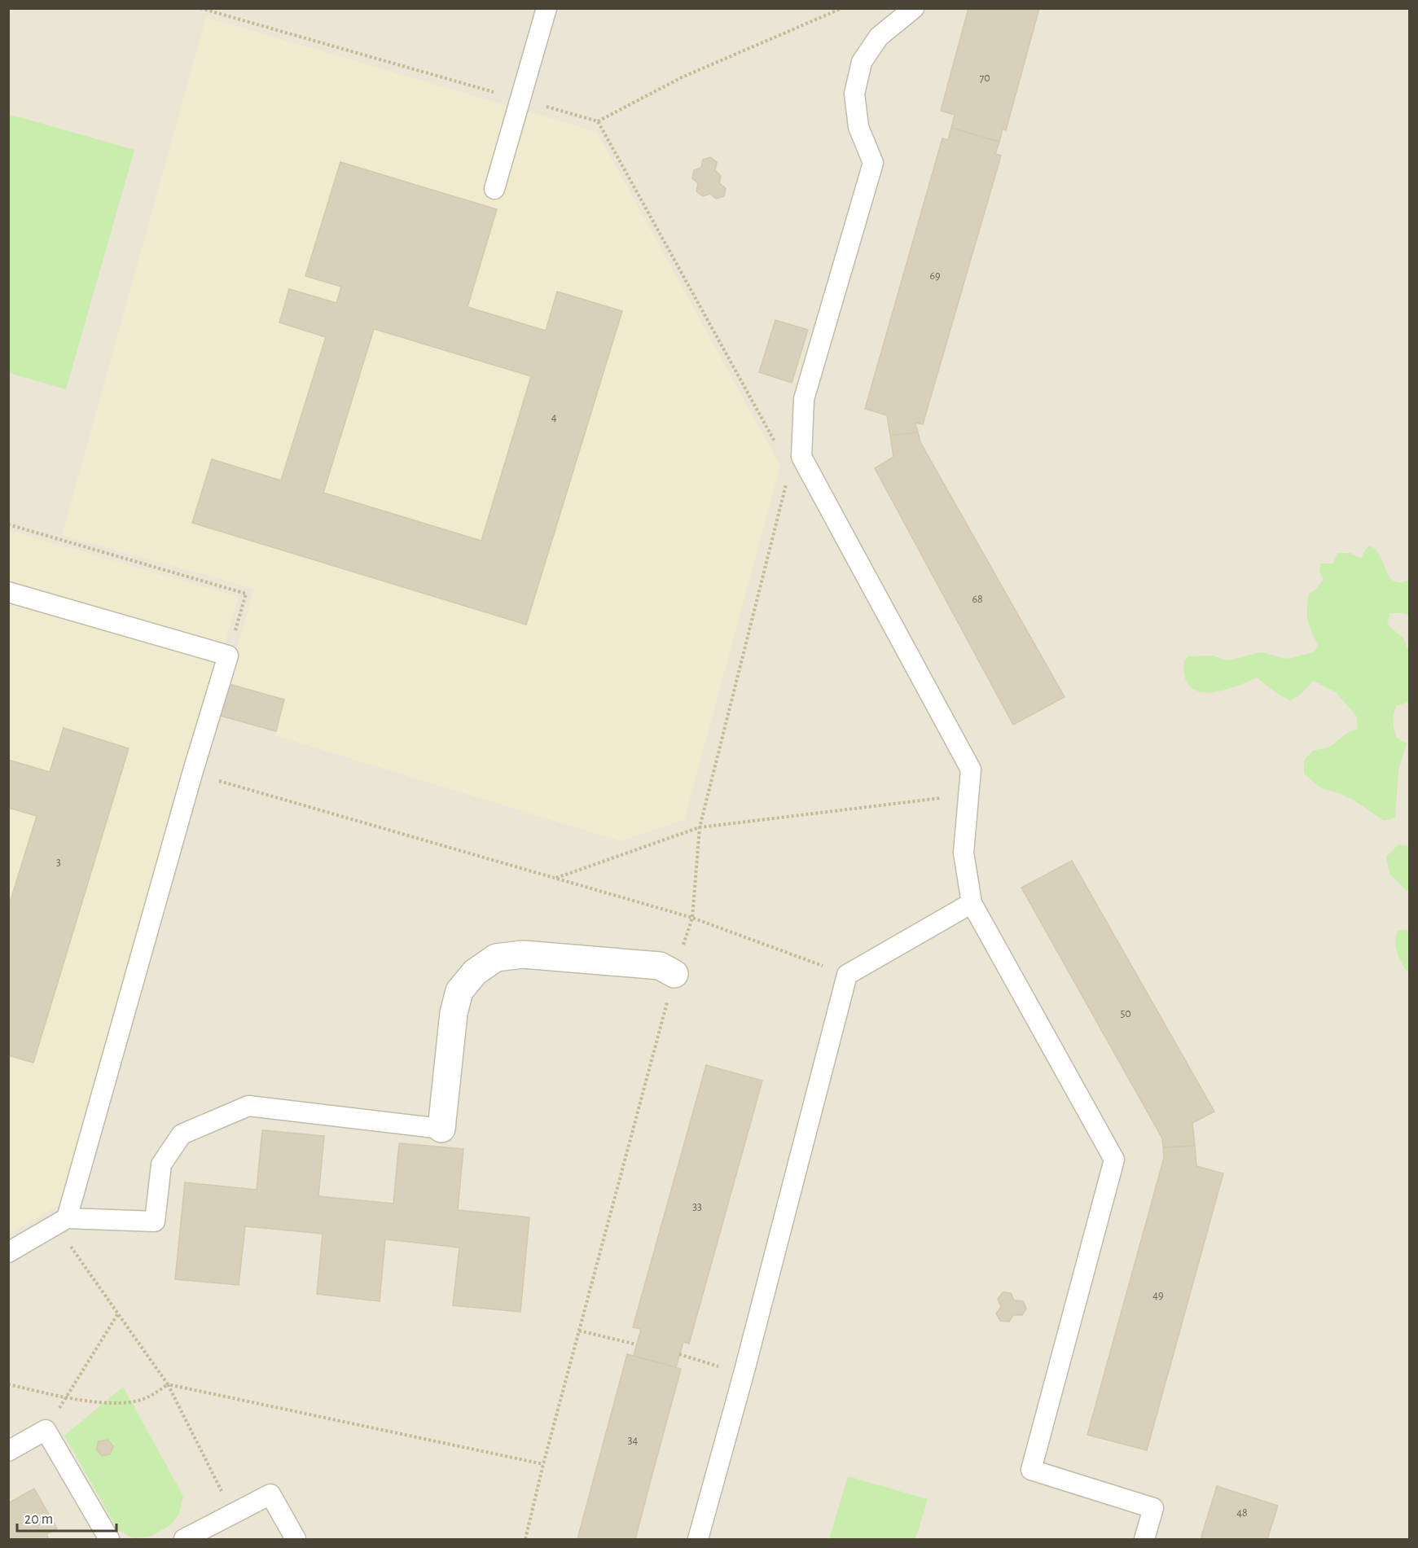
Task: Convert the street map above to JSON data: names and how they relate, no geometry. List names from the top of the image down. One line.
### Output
{"house_numbers":["70","69","4","68","3","50","33","49","34","48"],"scale_bar":"20 m"}
